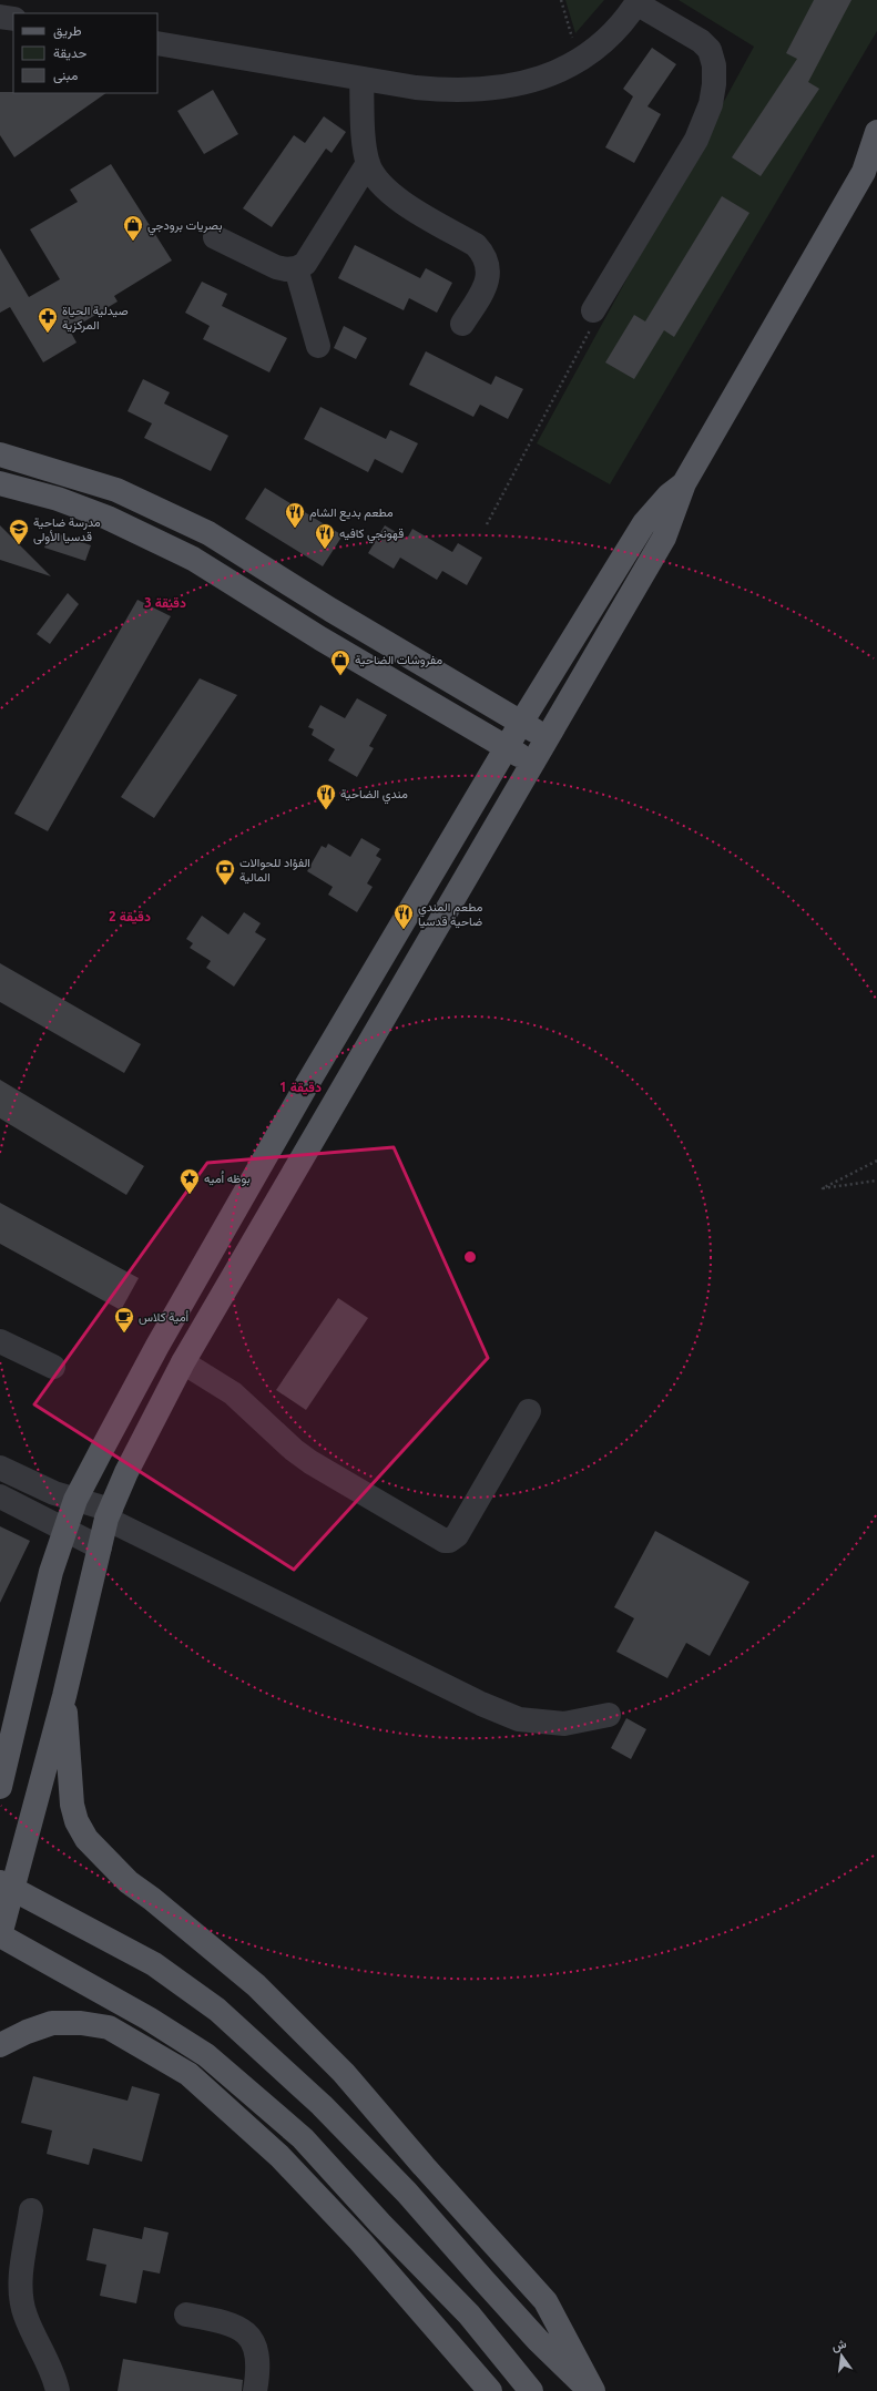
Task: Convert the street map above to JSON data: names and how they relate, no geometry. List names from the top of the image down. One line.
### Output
{"places":{"shop":["بصريات برودجي","مفروشات الضاحية"],"pharmacy":["صيدلية الحياة المركزية"],"restaurant":["مطعم بديع الشام","قهونجي كافيه","مندي الضاحية","مطعم المندي ضاحية قدسيا"],"school or university":["مدرسة ضاحية قدسيا الأولى"],"bank":["الفؤاد للحوالات المالية"],"place":["بوظه اُميه"],"cafe":["أمية كلاس"]},"legend":["طريق","حديقة","مبنى"],"north":"top","rings":["3 دقيقة","2 دقيقة","1 دقيقة"]}
